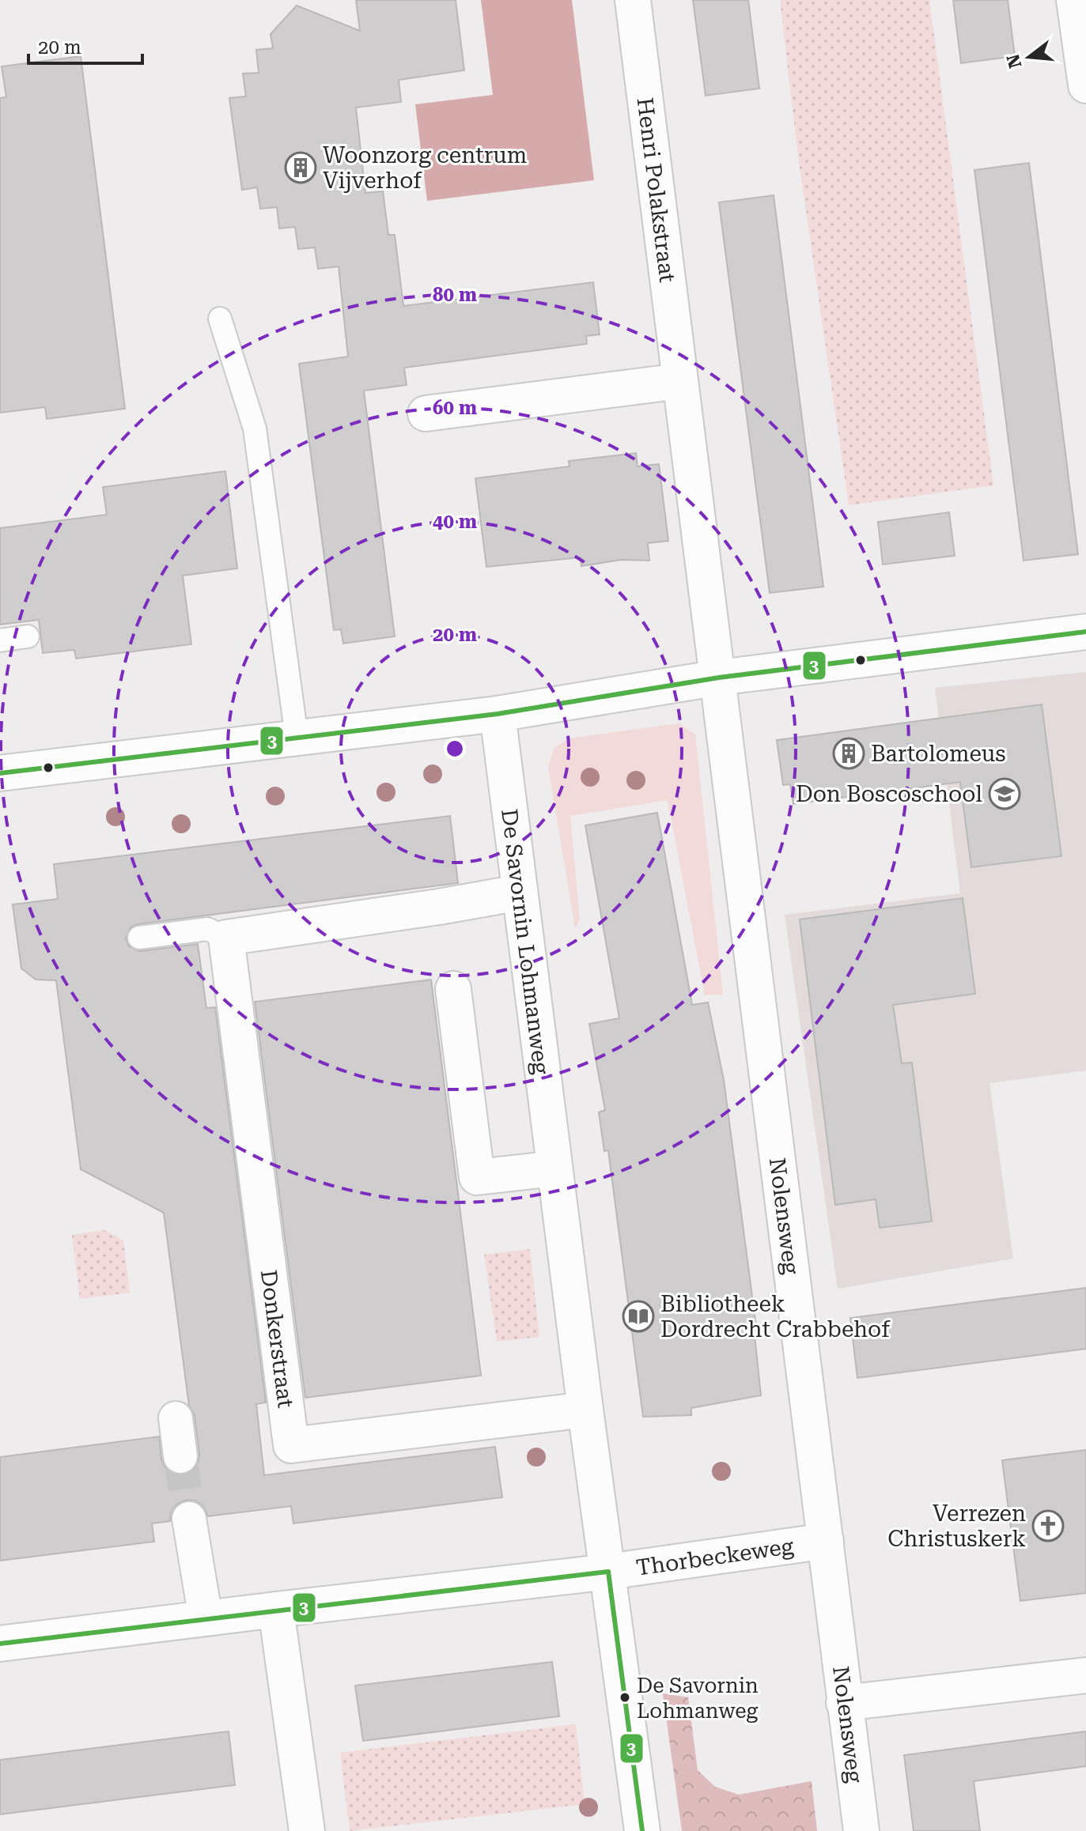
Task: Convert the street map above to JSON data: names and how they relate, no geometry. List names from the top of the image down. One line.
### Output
{"streets":{"street":["Henri Polakstraat","De Savornin Lohmanweg","Nolensweg","Donkerstraat","Thorbeckeweg"]},"crossings":[["Henri Polakstraat","Nolensweg"],["De Savornin Lohmanweg","Donkerstraat"],["De Savornin Lohmanweg","Thorbeckeweg"],["Nolensweg","Thorbeckeweg"]],"places":{"building":["Woonzorg centrum Vijverhof","Bartolomeus"],"school or university":["Don Boscoschool"],"library":["Bibliotheek Dordrecht Crabbehof"],"church":["Verrezen Christuskerk"],"other":["De Savornin Lohmanweg"]},"lines":["transit line 3"],"scale_bar":"20 m","north":"left","rings":["80 m","60 m","40 m","20 m"]}
